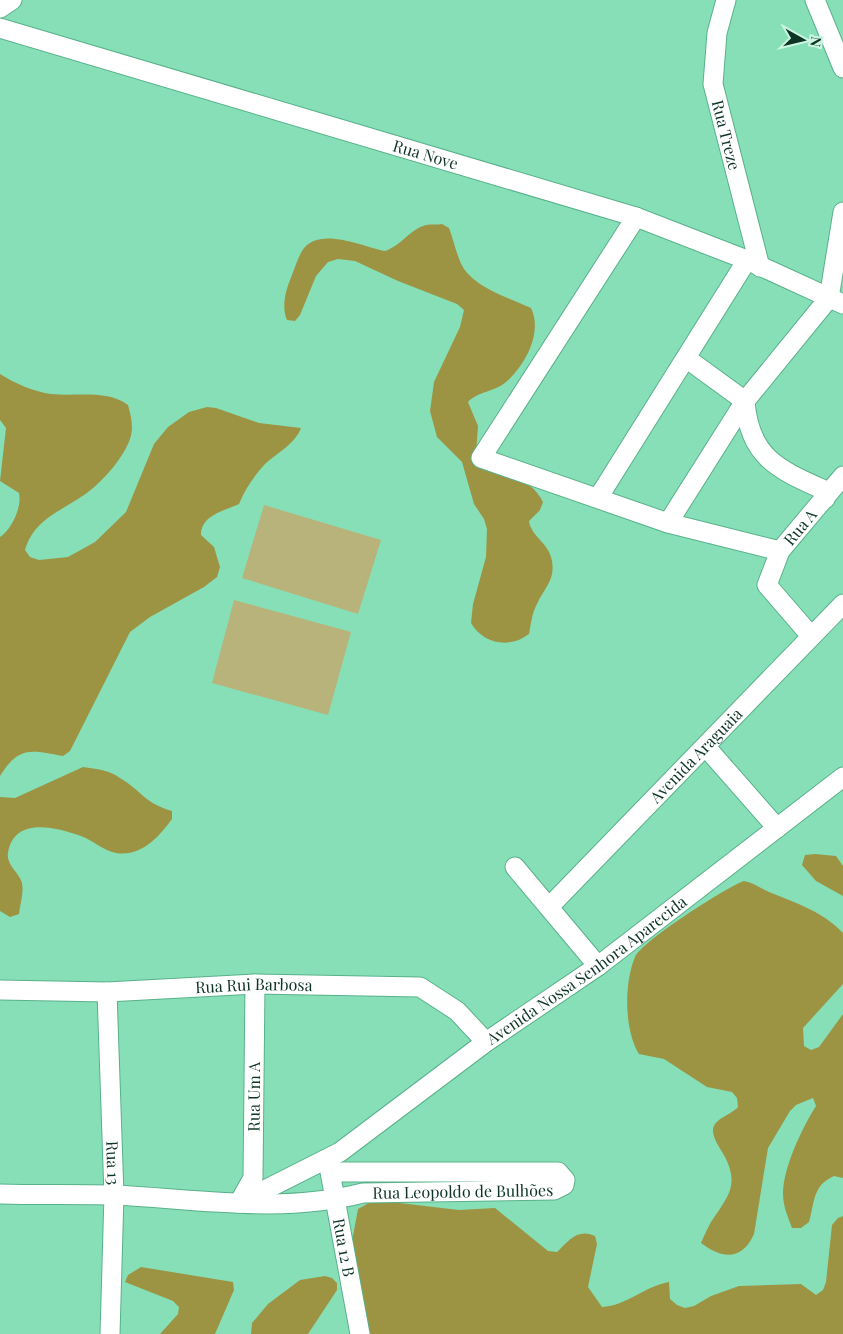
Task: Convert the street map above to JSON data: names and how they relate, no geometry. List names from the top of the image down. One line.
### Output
{"streets":{"street":["Rua Treze","Rua Nove","Rua A","Avenida Araguaia","Avenida Nossa Senhora Aparecida","Rua Rui Barbosa","Rua Um A","Rua 13","Rua Leopoldo de Bulhões","Rua 12 B"]},"crossings":[["Rua Treze","Rua Nove"],["Rua A","Avenida Araguaia"],["Avenida Nossa Senhora Aparecida","Rua Rui Barbosa"],["Avenida Nossa Senhora Aparecida","Rua Leopoldo de Bulhões"],["Avenida Nossa Senhora Aparecida","Rua 12 B"],["Rua Rui Barbosa","Rua Um A"],["Rua Rui Barbosa","Rua 13"],["Rua Um A","Rua Leopoldo de Bulhões"],["Rua 13","Rua Leopoldo de Bulhões"],["Rua Leopoldo de Bulhões","Rua 12 B"]],"north":"right"}
